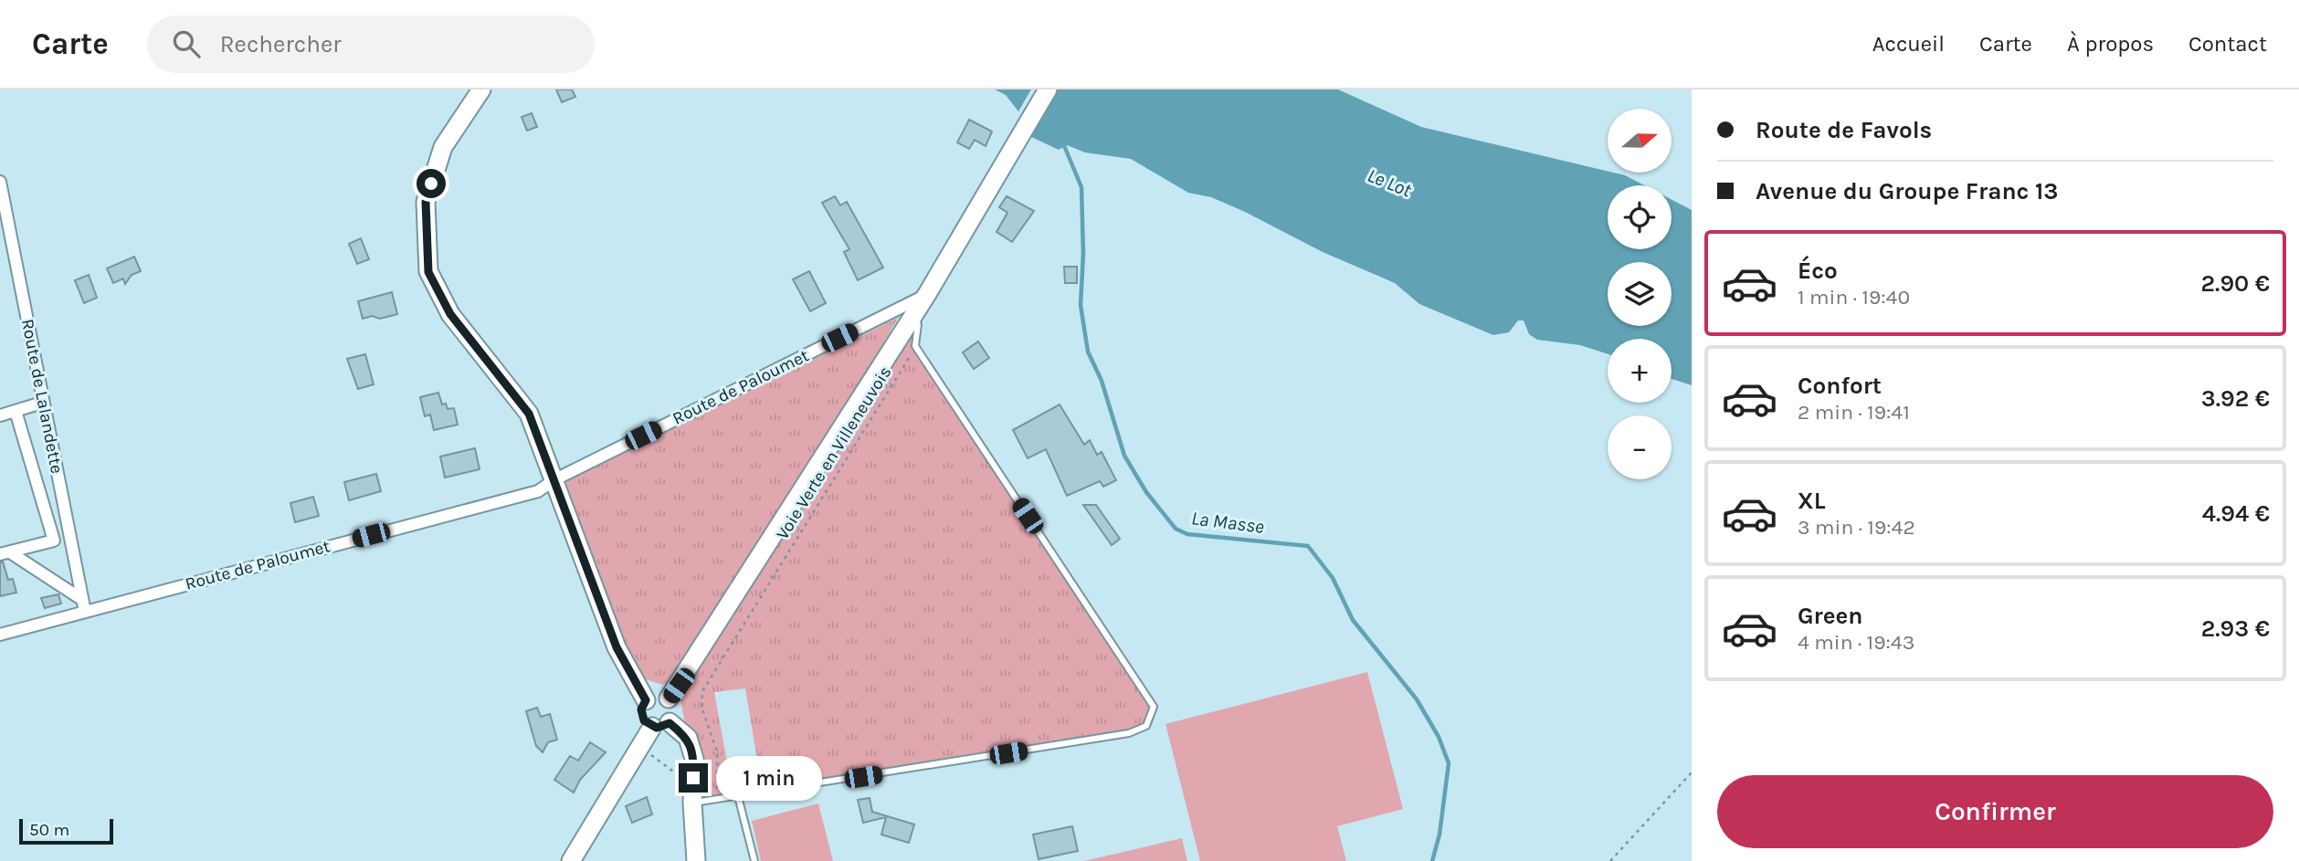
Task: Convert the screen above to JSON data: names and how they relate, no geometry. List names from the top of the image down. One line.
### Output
{"streets":{"street":["Route de Paloumet","Route de Lalandette"],"path":["Voie Verte en Villeneuvois"]},"crossings":[["Route de Paloumet","Route de Lalandette"]],"water":["Le Lot","La Masse"],"scale_bar":"50 m","north":"right","page":{"header":"Carte","search":"Rechercher","nav":["Accueil","Carte","À propos","Contact"],"banner":["Route de Favols","Avenue du Groupe Franc 13"],"map_buttons":["+","−"],"list":[{"name":"Éco","note":"1 min · 19:40","value":"2.90 €"},{"name":"Confort","note":"2 min · 19:41","value":"3.92 €"},{"name":"XL","note":"3 min · 19:42","value":"4.94 €"},{"name":"Green","note":"4 min · 19:43","value":"2.93 €"}],"bubble":"1 min","buttons":"Confirmer","scale":"50 m"}}
